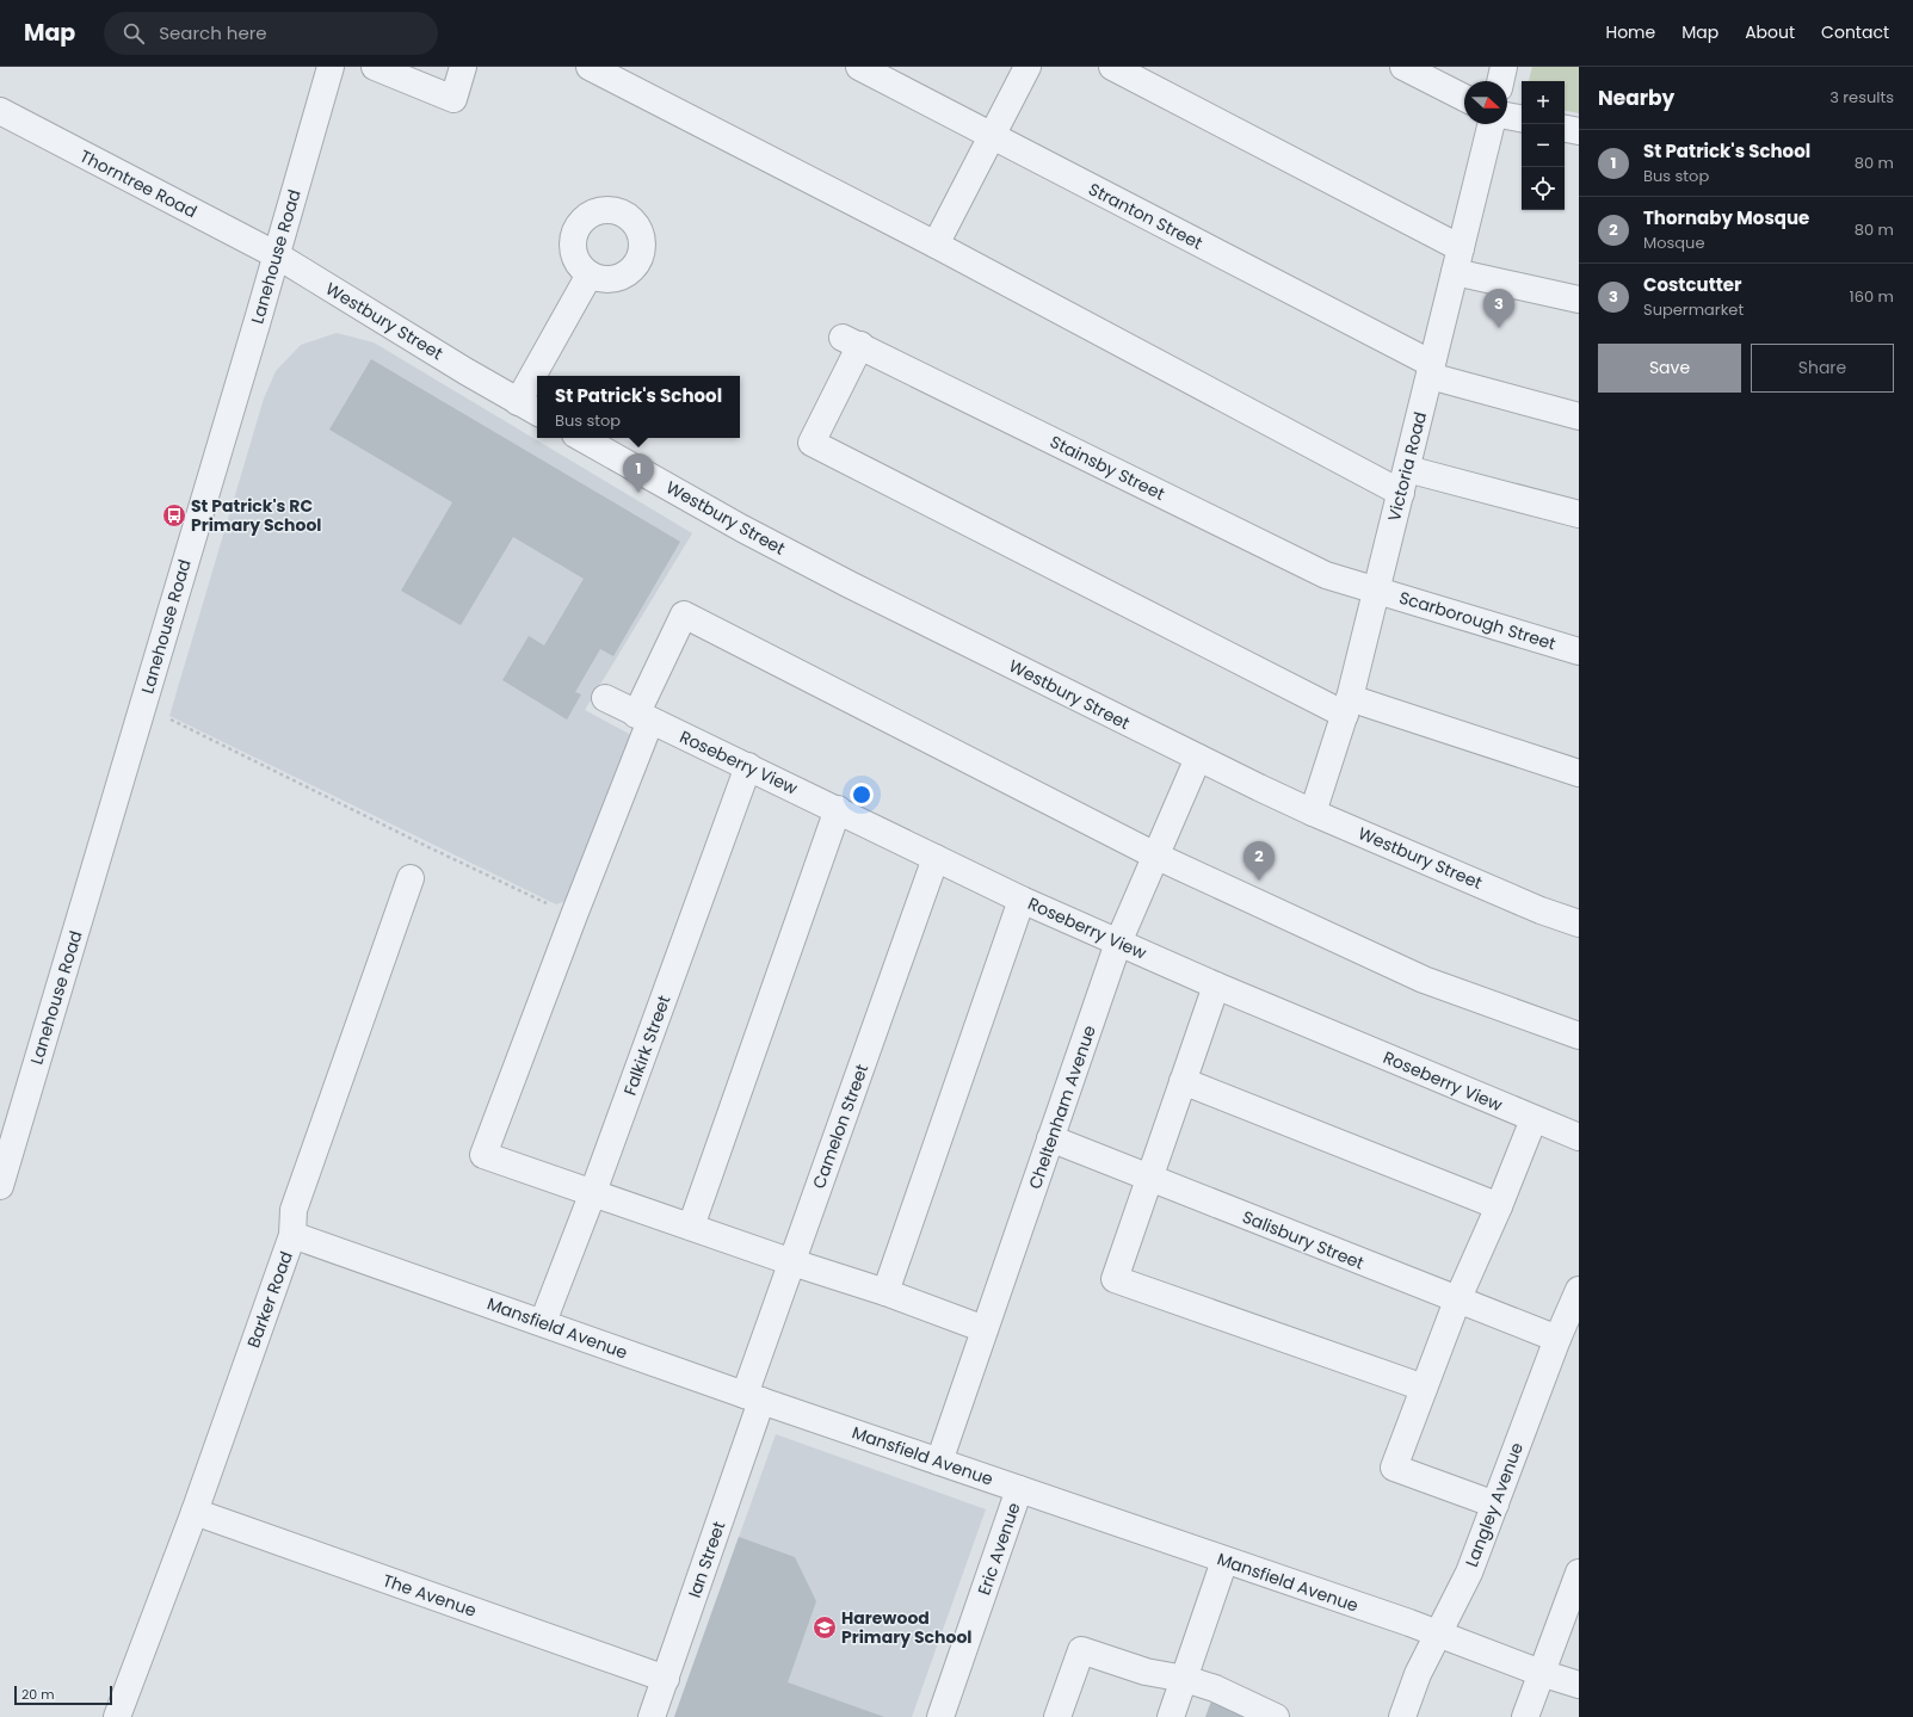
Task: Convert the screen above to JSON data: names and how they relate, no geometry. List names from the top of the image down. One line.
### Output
{"streets":{"street":["Thorntree Road","Stranton Street","Lanehouse Road","Westbury Street","Victoria Road","Stainsby Street","Scarborough Street","Roseberry View","Falkirk Street","Cheltenham Avenue","Camelon Street","Salisbury Street","Barker Road","Mansfield Avenue","Langley Avenue","Eric Avenue","Ian Street","The Avenue"]},"crossings":[["Thorntree Road","Lanehouse Road"],["Thorntree Road","Westbury Street"],["Stranton Street","Victoria Road"],["Lanehouse Road","Westbury Street"],["Westbury Street","Victoria Road"],["Westbury Street","Cheltenham Avenue"],["Victoria Road","Stainsby Street"],["Victoria Road","Scarborough Street"],["Stainsby Street","Scarborough Street"],["Roseberry View","Falkirk Street"],["Roseberry View","Cheltenham Avenue"],["Roseberry View","Camelon Street"],["Falkirk Street","Mansfield Avenue"],["Cheltenham Avenue","Salisbury Street"],["Cheltenham Avenue","Mansfield Avenue"],["Camelon Street","Mansfield Avenue"],["Camelon Street","Ian Street"],["Salisbury Street","Langley Avenue"],["Barker Road","Mansfield Avenue"],["Barker Road","The Avenue"],["Mansfield Avenue","Langley Avenue"],["Mansfield Avenue","Eric Avenue"],["Mansfield Avenue","Ian Street"],["Ian Street","The Avenue"]],"places":{"bus stop":["St Patrick's RC Primary School"],"school or university":["Harewood Primary School"]},"scale_bar":"20 m","north":"right","page":{"header":"Map","search":"Search here","nav":["Home","Map","About","Contact"],"heading":["Nearby","3 results"],"map_buttons":["+","−"],"list":[{"mark":"1","name":"St Patrick's School","note":"Bus stop","value":"80 m"},{"mark":"2","name":"Thornaby Mosque","note":"Mosque","value":"80 m"},{"mark":"3","name":"Costcutter","note":"Supermarket","value":"160 m"}],"pins":["3","1","2"],"buttons":["Save","Share"],"popup":["St Patrick's School","Bus stop"],"scale":"20 m"}}
